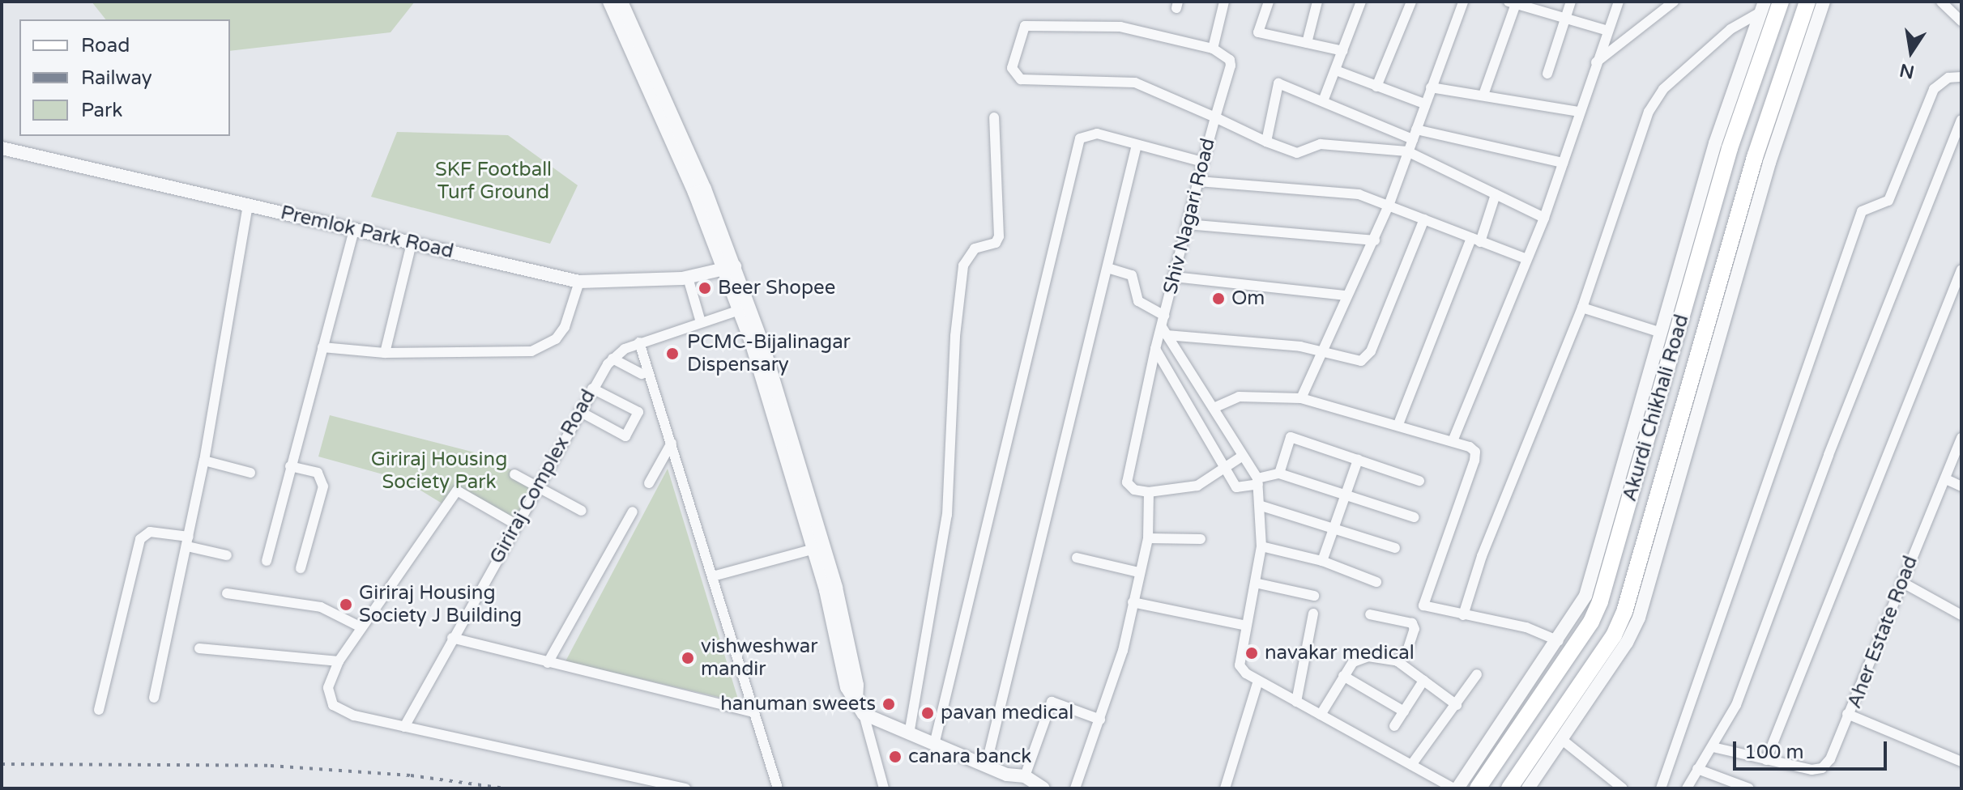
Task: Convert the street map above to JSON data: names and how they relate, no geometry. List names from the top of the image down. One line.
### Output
{"streets":{"main road":["Akurdi Chikhali Road"],"street":["Shiv Nagari Road","Premlok Park Road","Giriraj Complex Road","Aher Estate Road"]},"parks":["SKF Football Turf Ground","Giriraj Housing Society Park"],"places":["Beer Shopee","Om","PCMC-Bijalinagar Dispensary","Giriraj Housing Society J Building","navakar medical","vishweshwar mandir","hanuman sweets","pavan medical","canara banck"],"legend":["Road","Railway","Park"],"scale_bar":"100 m","north":"bottom"}
